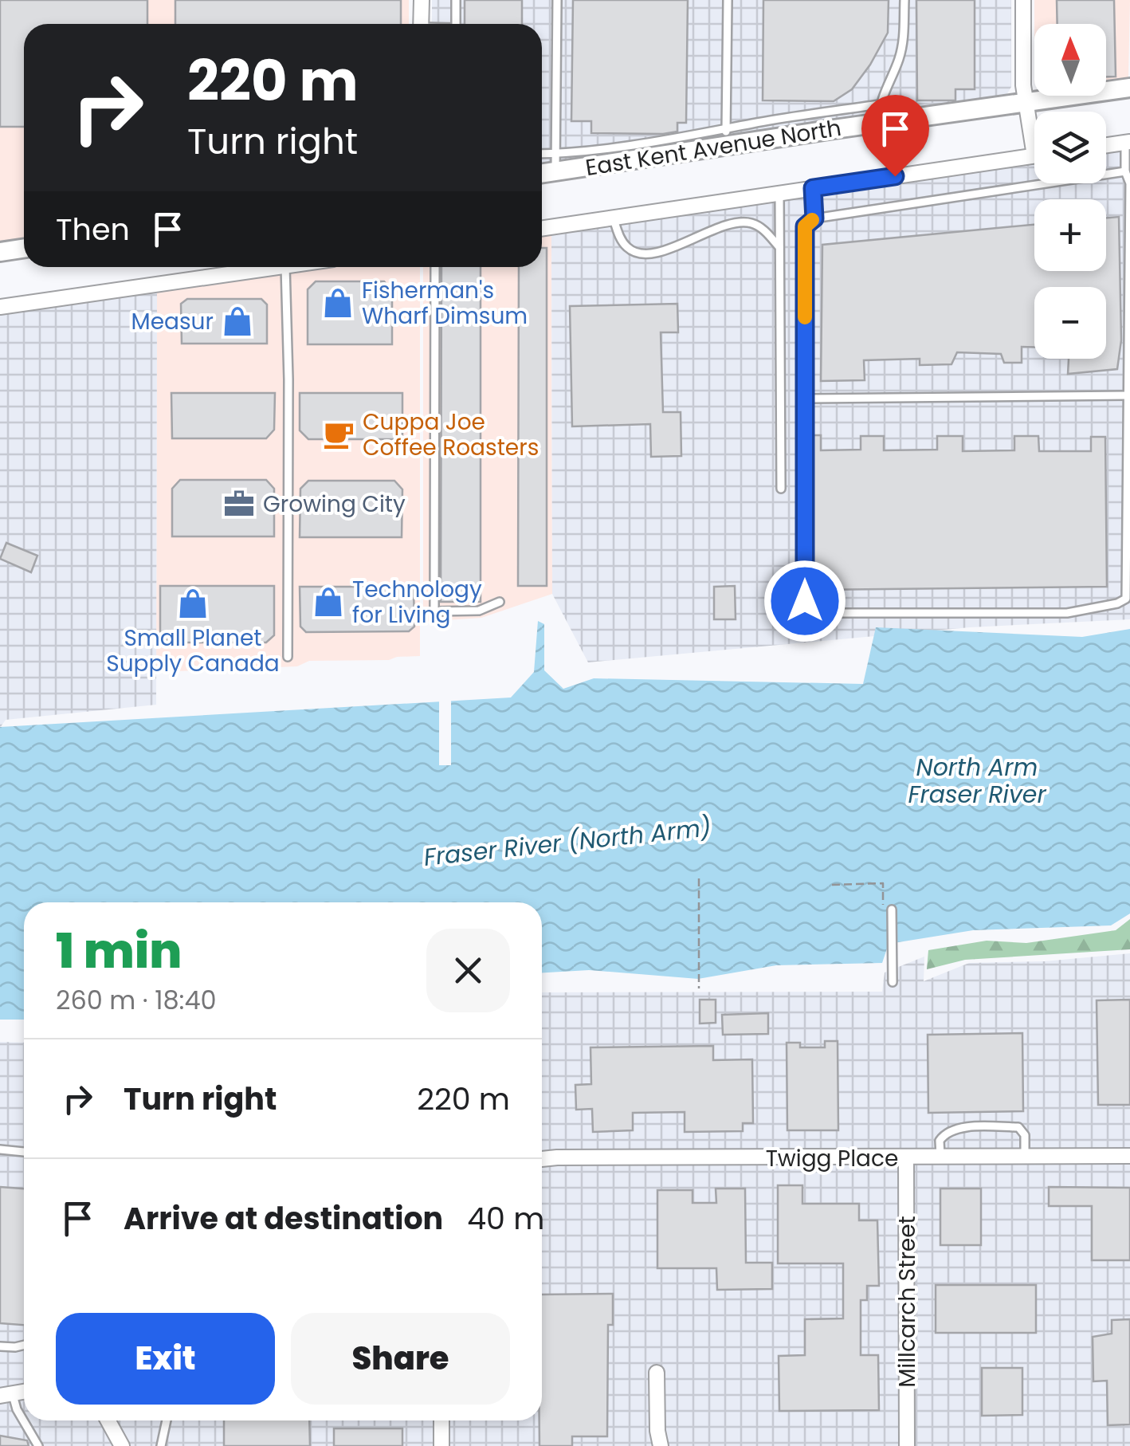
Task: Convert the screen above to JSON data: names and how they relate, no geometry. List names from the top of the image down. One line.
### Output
{"streets":{"street":["East Kent Avenue North","Twigg Place","Millcarch Street"]},"crossings":[["Twigg Place","Millcarch Street"]],"water":["North Arm Fraser River","Fraser River (North Arm)"],"places":{"shop":["Fisherman's Wharf Dimsum","Measur","Technology for Living","Small Planet Supply Canada"],"cafe":["Cuppa Joe Coffee Roasters"],"office":["Growing City"]},"north":"top","page":{"map_buttons":["+","−"],"turn":["220 m","Turn right"],"then":"Then","heading":["1 min","260 m · 18:40"],"list":[{"name":"Turn right","value":"220 m"},{"name":"Arrive at destination","value":"40 m"}],"buttons":["Exit","Share"]}}
